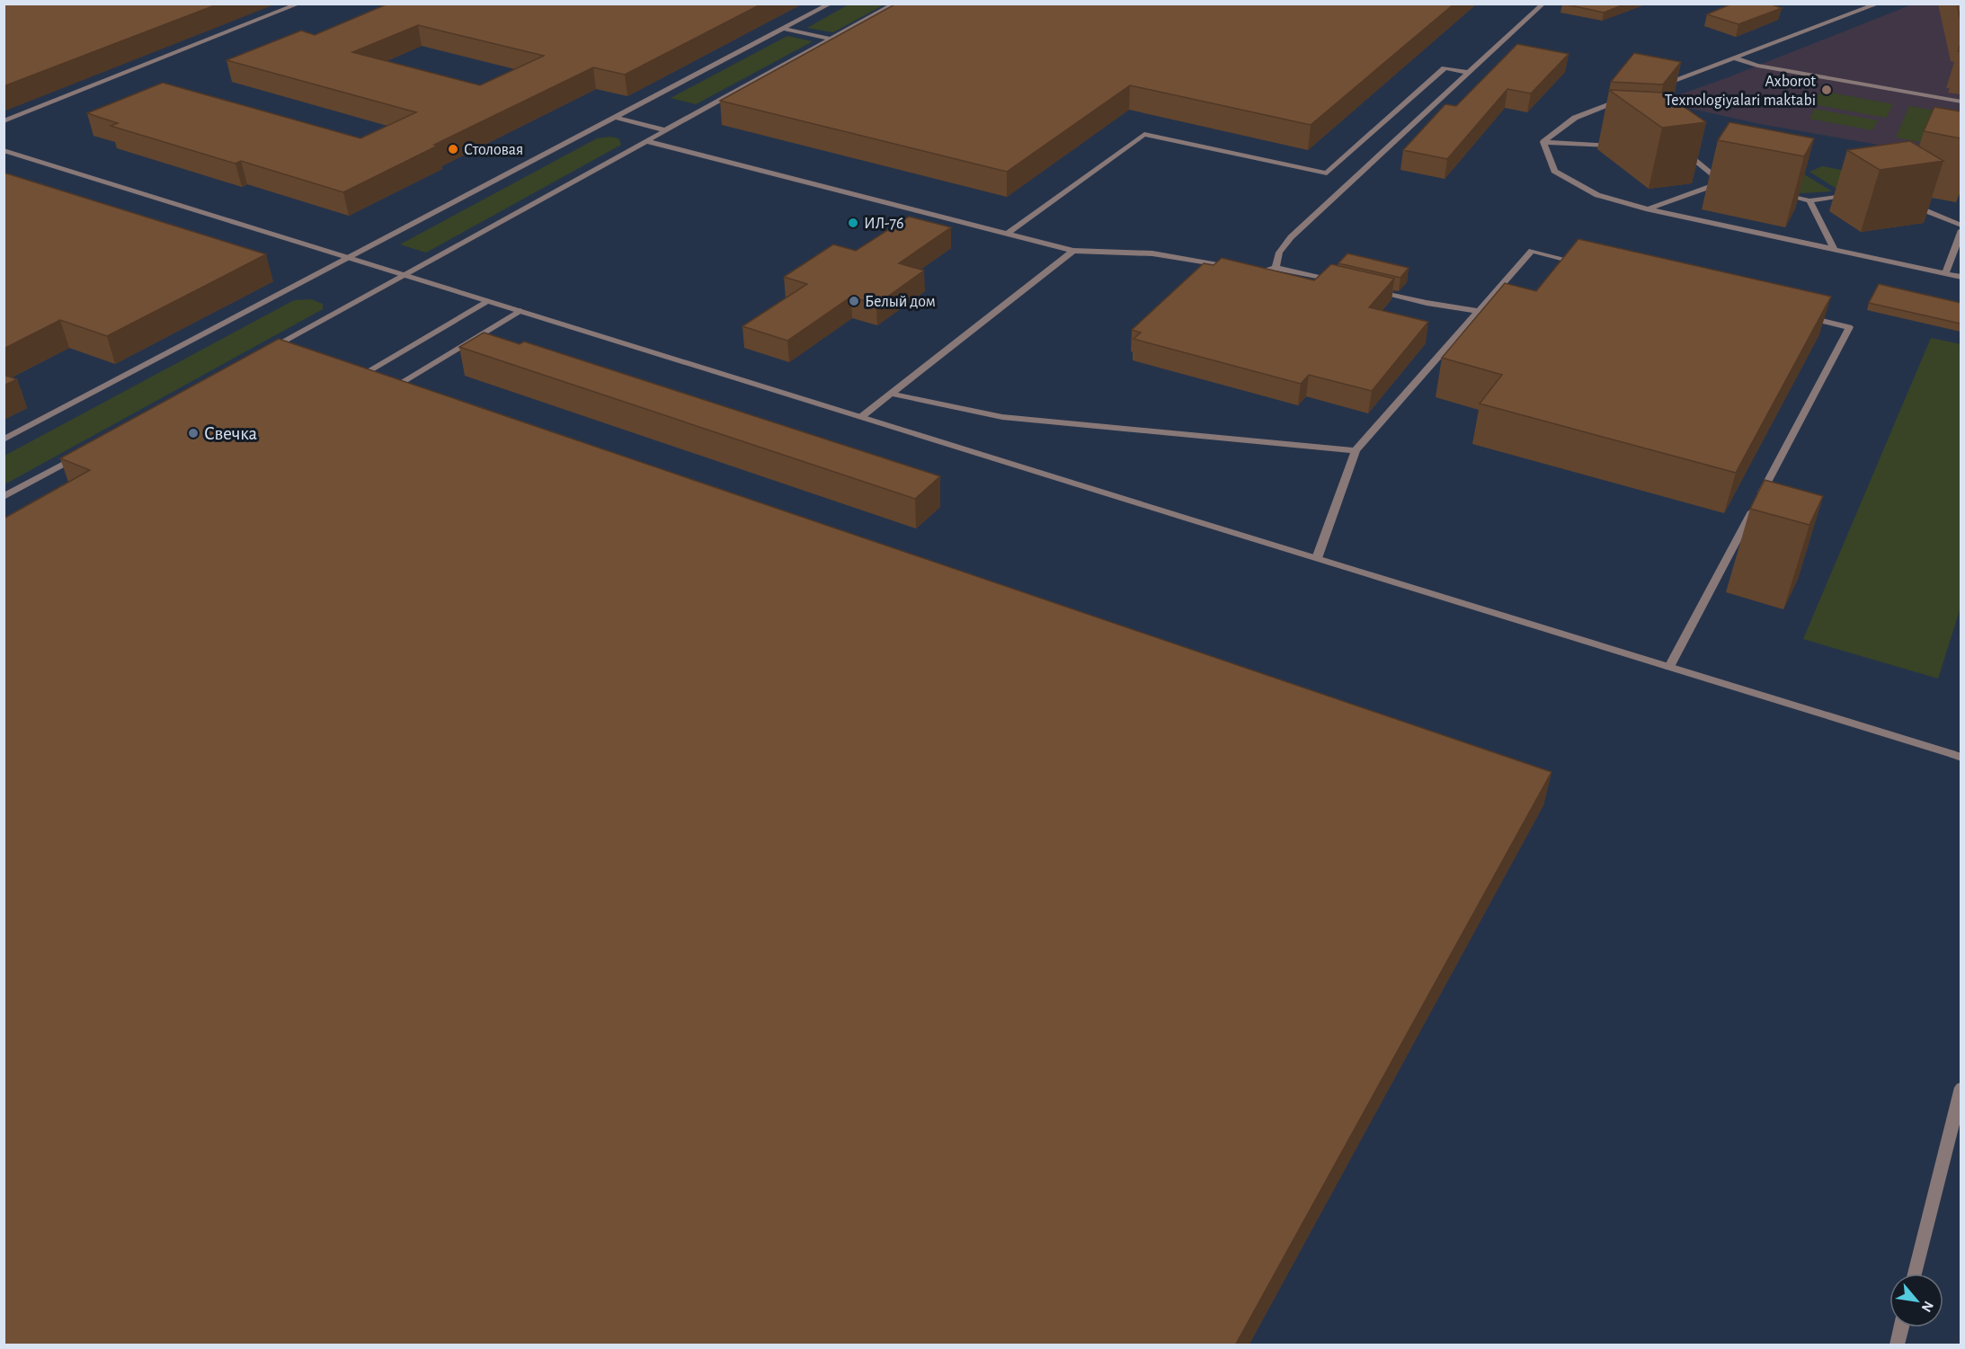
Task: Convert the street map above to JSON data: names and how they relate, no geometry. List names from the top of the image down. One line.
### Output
{"places":["Axborot Texnologiyalari maktabi","Столовая","ИЛ-76","Белый дом","Свечка"],"north":"bottom right"}
